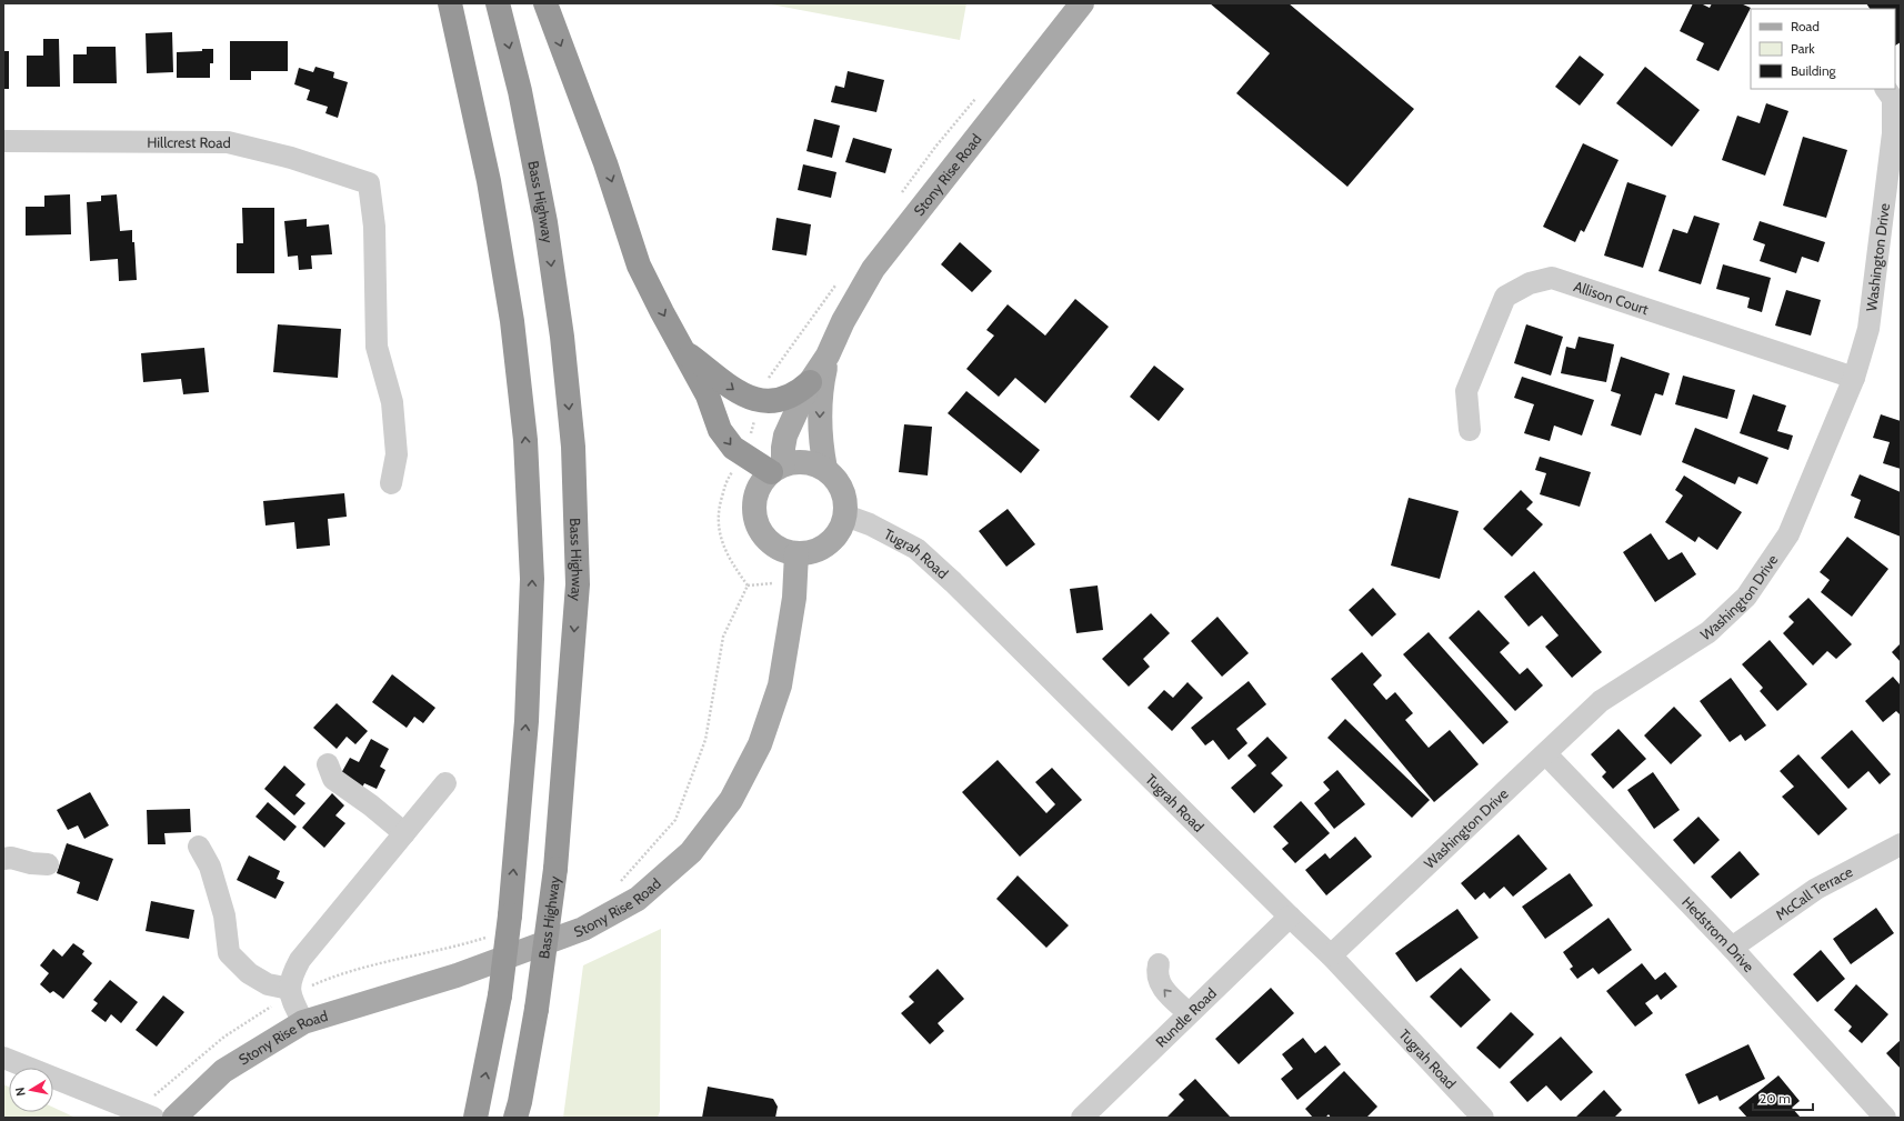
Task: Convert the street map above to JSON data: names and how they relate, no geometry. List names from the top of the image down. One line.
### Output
{"streets":{"highway":["Bass Highway"],"main road":["Stony Rise Road"],"street":["Hillcrest Road","Washington Drive","Allison Court","Tugrah Road","McCall Terrace","Hedstrom Drive","Rundle Road"]},"crossings":[["Stony Rise Road","Tugrah Road"],["Washington Drive","Allison Court"],["Washington Drive","Tugrah Road"],["Washington Drive","Hedstrom Drive"],["Tugrah Road","Rundle Road"],["McCall Terrace","Hedstrom Drive"]],"legend":["Road","Park","Building"],"scale_bar":"20 m","north":"left"}
